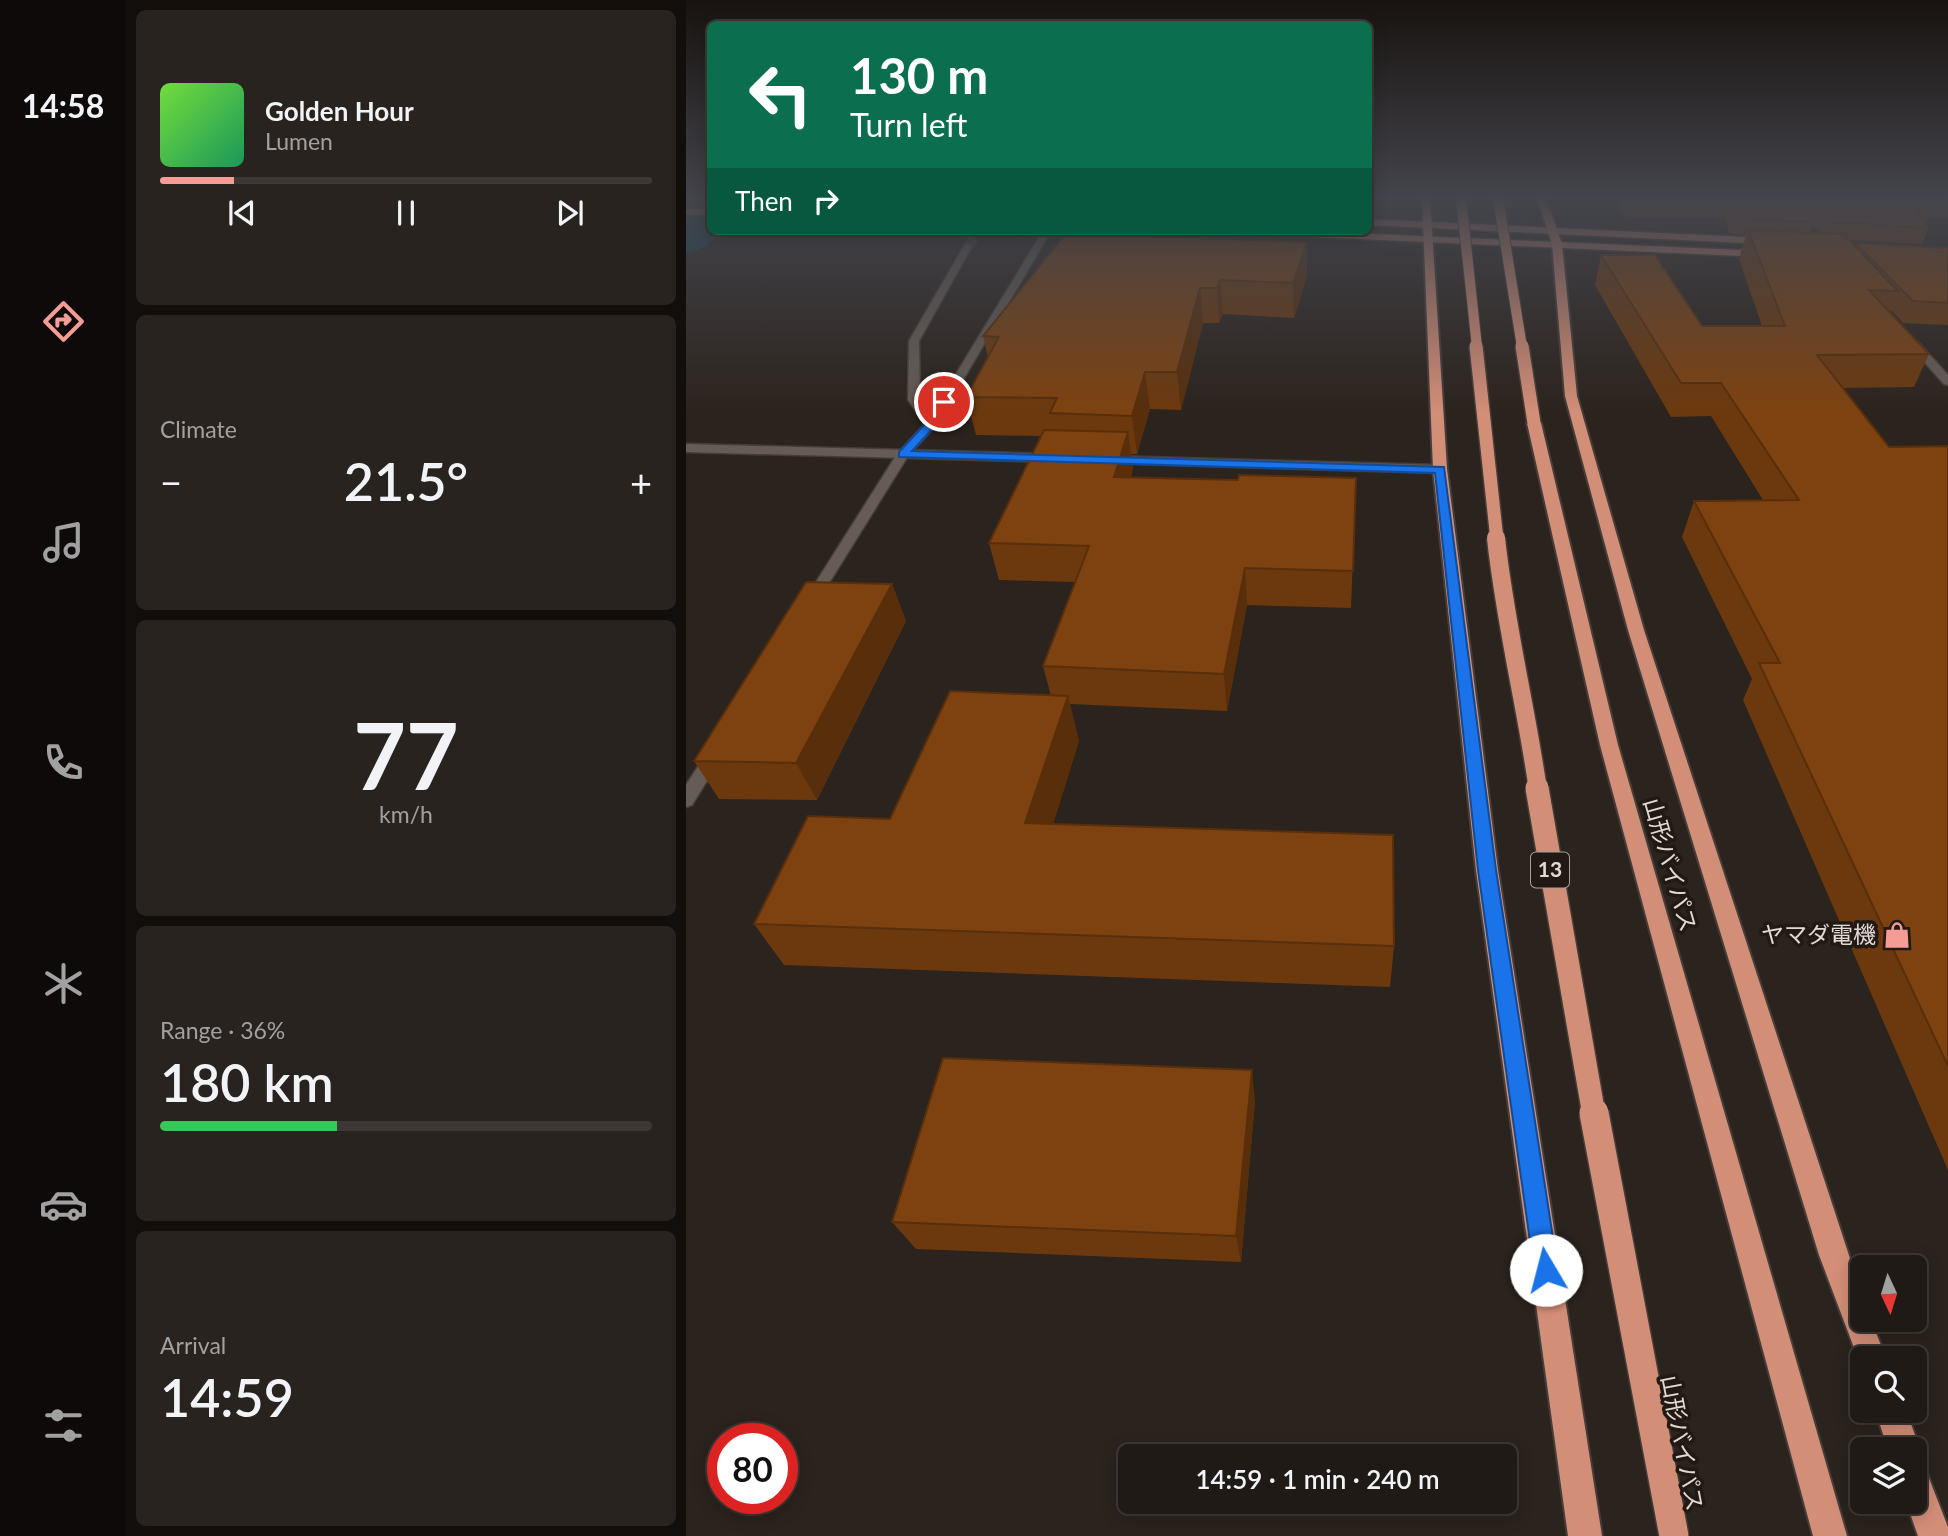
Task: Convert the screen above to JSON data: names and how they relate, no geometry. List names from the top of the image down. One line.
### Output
{"streets":{"highway":["山形バイパス","13"]},"places":{"shop":["ヤマダ電機"]},"north":"bottom","page":{"tabs":"14:58","turn":["130 m","Turn left"],"song":["Golden Hour","Lumen"],"then":"Then","tile":["Climate",["77","km/h"],["Range · 36%","180 km"],["Arrival","14:59"]],"heat":["−","21.5°","+"],"limit":"80","trip":"14:59 · 1 min · 240 m"}}
